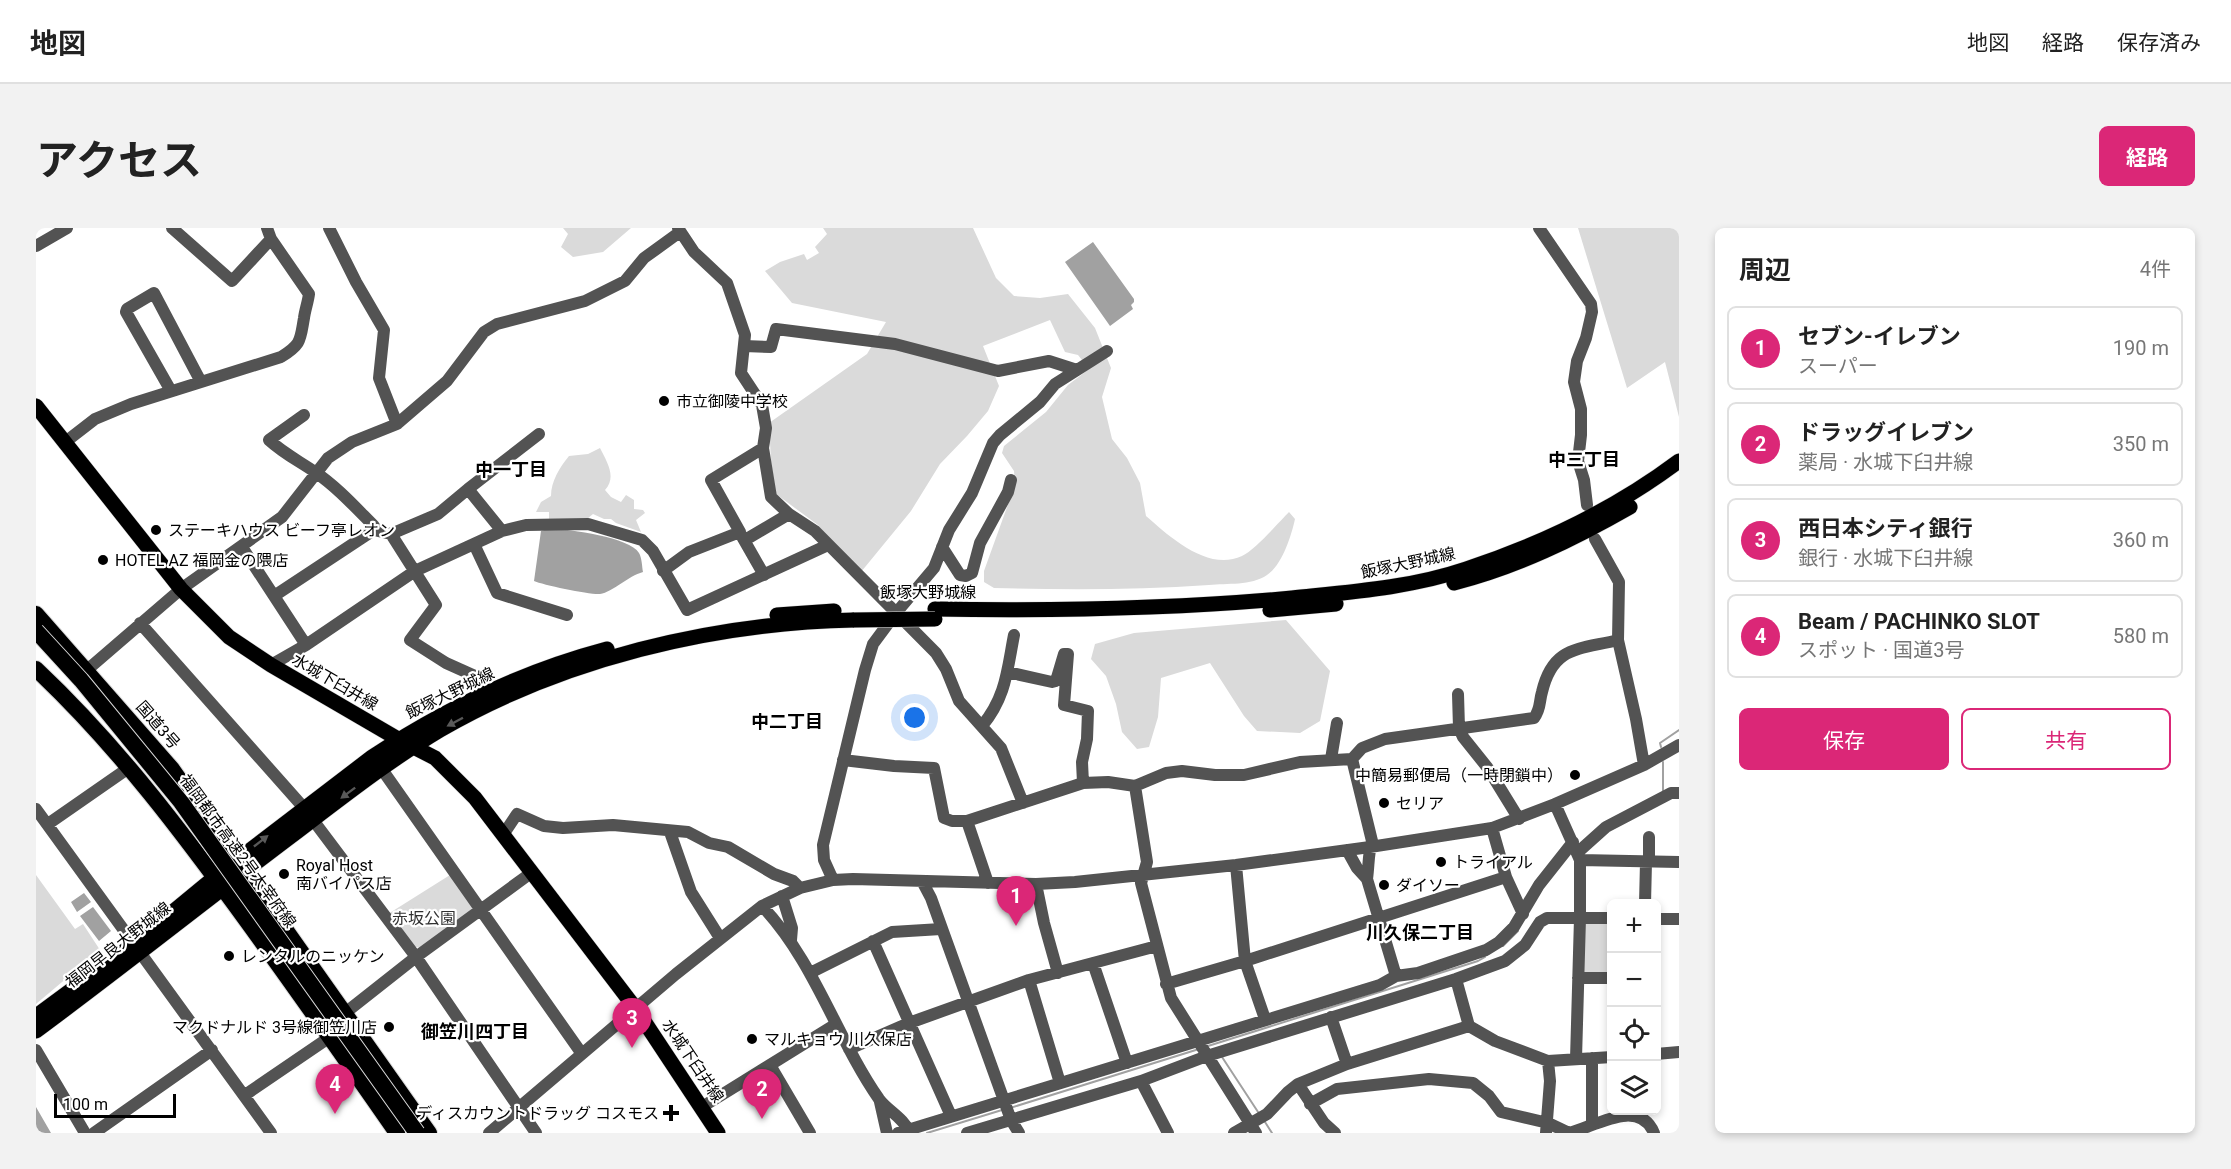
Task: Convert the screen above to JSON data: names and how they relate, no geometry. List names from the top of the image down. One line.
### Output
{"streets":{"highway":["国道3号","福岡都市高速2号太宰府線"],"main road":["飯塚大野城線","水城下臼井線","福岡早良大野城線"]},"crossings":[["飯塚大野城線","水城下臼井線"],["飯塚大野城線","国道3号"],["飯塚大野城線","福岡早良大野城線"]],"districts":["中三丁目","中一丁目","中二丁目","川久保二丁目","御笠川四丁目"],"parks":["赤坂公園"],"places":{"other":["市立御陵中学校","ステーキハウス ビーフ亭レオン","HOTEL AZ 福岡金の隈店","中簡易郵便局（一時閉鎖中）","セリア","トライアル","Royal Host 南バイパス店","ダイソー","レンタルのニッケン","マクドナルド 3号線御笠川店","マルキョウ 川久保店"],"health":["ディスカウントドラッグ コスモス"]},"scale_bar":"100 m","page":{"header":"地図","nav":["地図","経路","保存済み"],"title":"アクセス","buttons":["経路",["保存","共有"]],"heading":["周辺","4件"],"list":[{"mark":"1","name":"セブン-イレブン","note":"スーパー","value":"190 m"},{"mark":"2","name":"ドラッグイレブン","note":"薬局 · 水城下臼井線","value":"350 m"},{"mark":"3","name":"西日本シティ銀行","note":"銀行 · 水城下臼井線","value":"360 m"},{"mark":"4","name":"Beam / PACHINKO SLOT","note":"スポット · 国道3号","value":"580 m"}],"pins":["1","3","4","2"],"map_buttons":["+","−"],"scale":"100 m"}}
